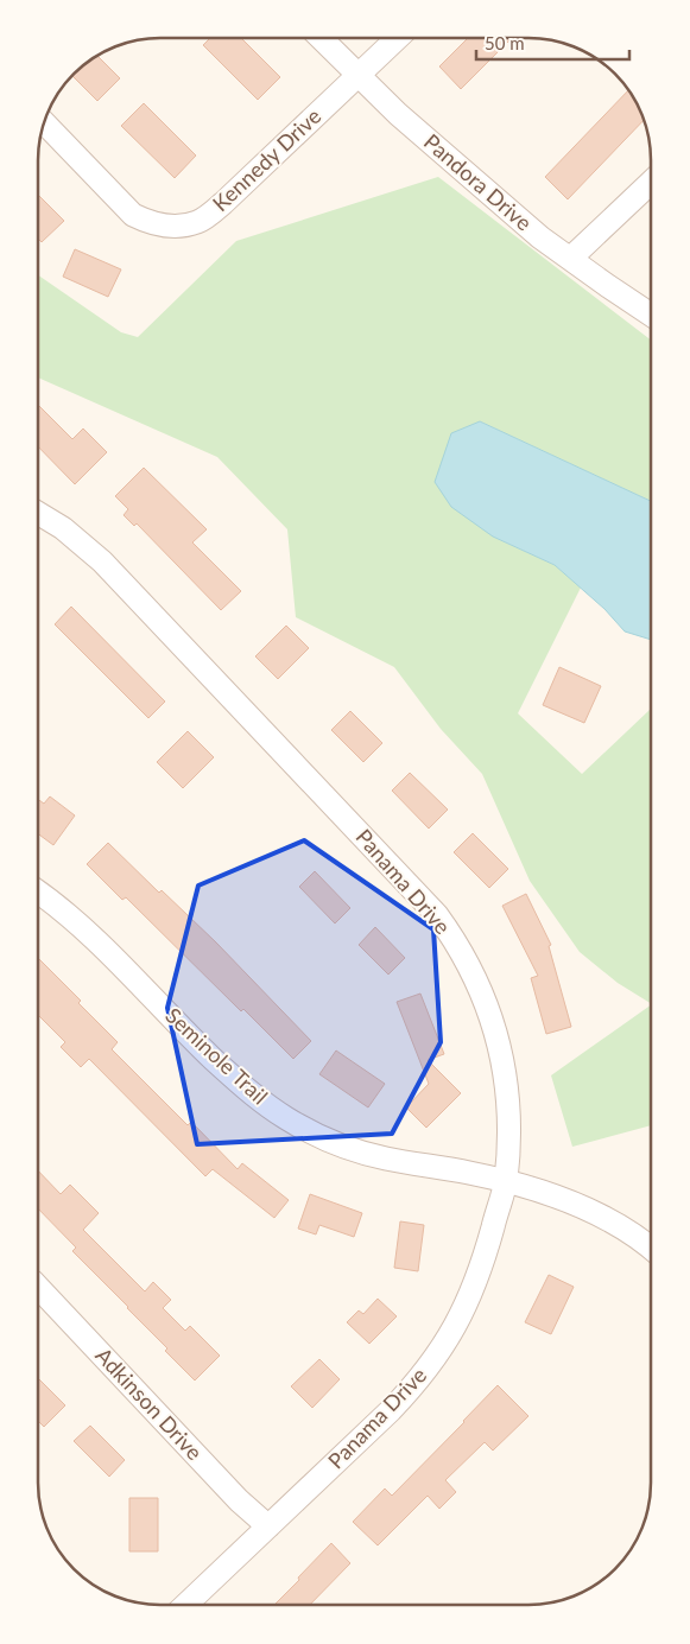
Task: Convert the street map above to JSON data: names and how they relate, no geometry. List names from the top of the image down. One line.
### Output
{"streets":{"street":["Kennedy Drive","Pandora Drive","Panama Drive","Seminole Trail","Adkinson Drive"]},"crossings":[["Kennedy Drive","Pandora Drive"],["Panama Drive","Seminole Trail"],["Panama Drive","Adkinson Drive"]],"scale_bar":"50 m"}
